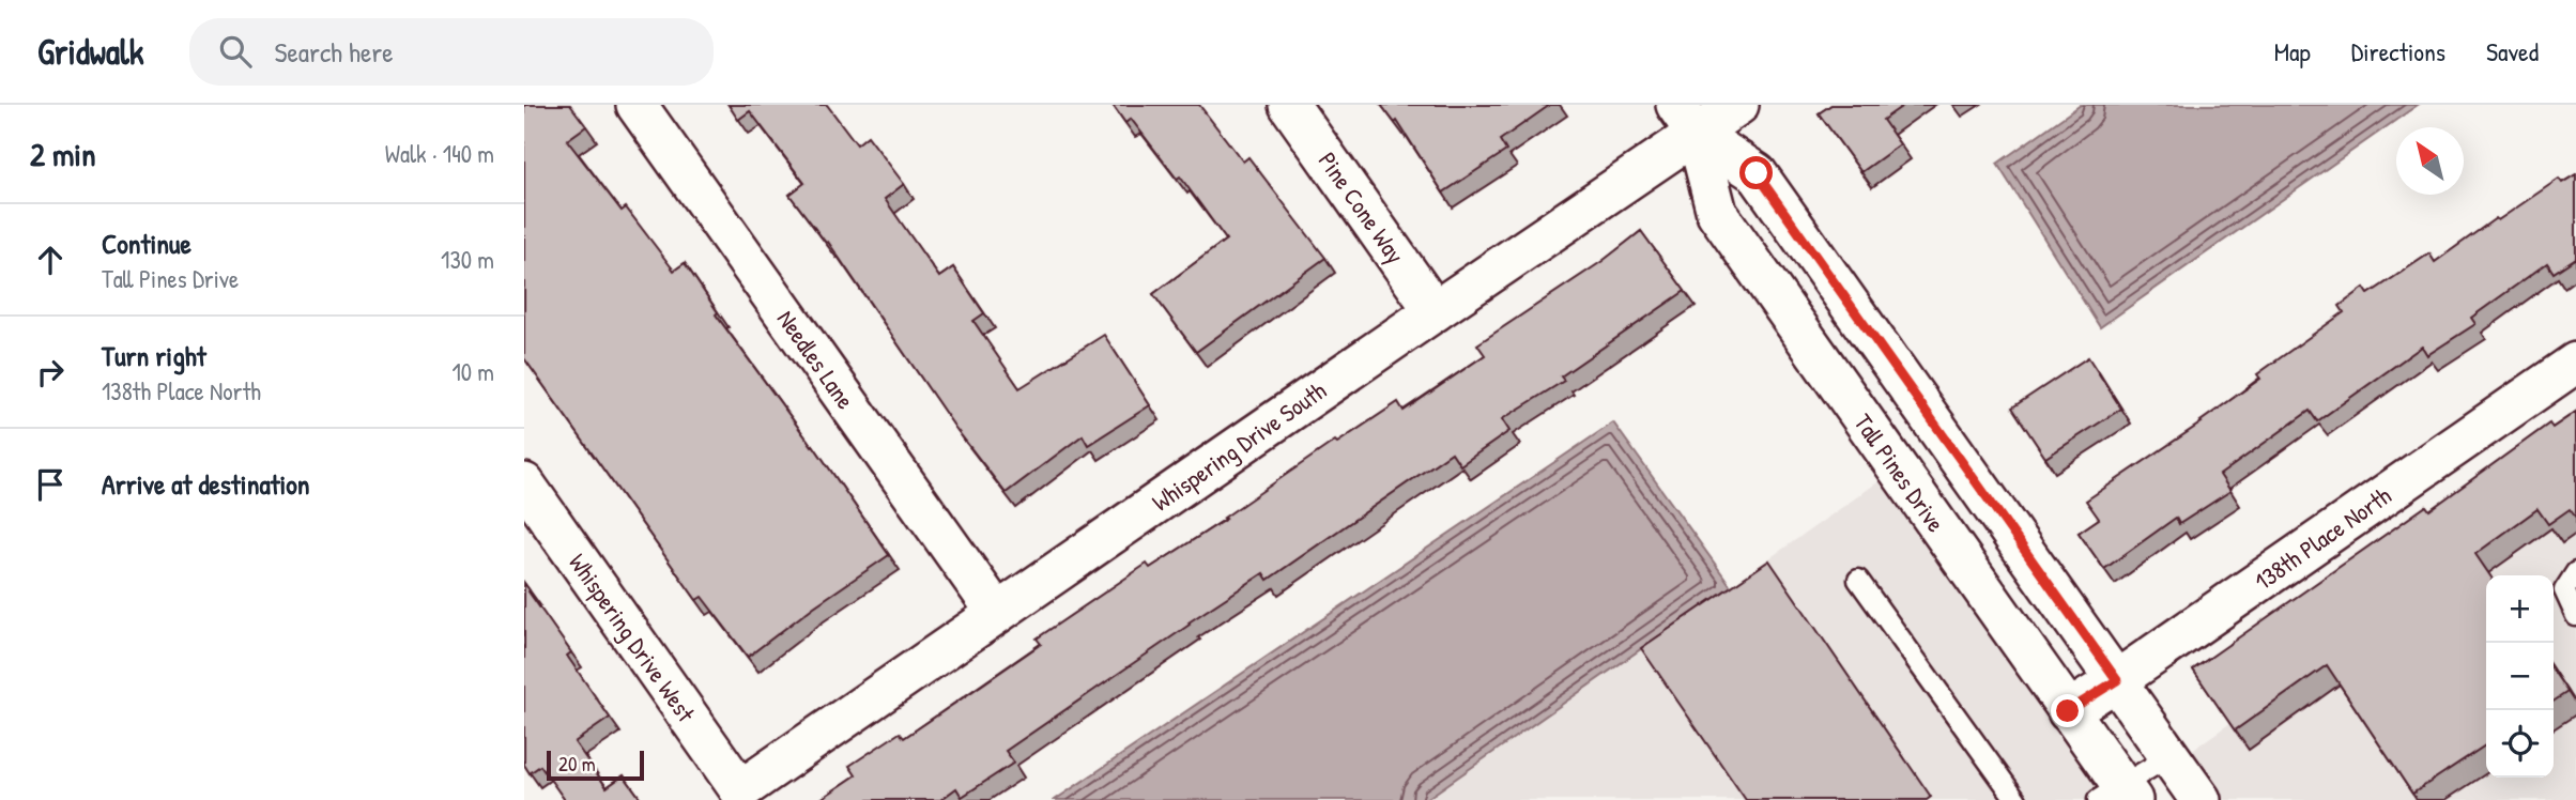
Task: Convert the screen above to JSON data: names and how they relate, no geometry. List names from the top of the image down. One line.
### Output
{"streets":{"street":["Pine Cone Way","Needles Lane","Whispering Drive South","Tall Pines Drive","138th Place North","Whispering Drive West"]},"crossings":[["Pine Cone Way","Whispering Drive South"],["Needles Lane","Whispering Drive South"],["Whispering Drive South","Tall Pines Drive"],["Whispering Drive South","Whispering Drive West"],["Tall Pines Drive","138th Place North"]],"scale_bar":"20 m","north":"top left","page":{"header":"Gridwalk","search":"Search here","nav":["Map","Directions","Saved"],"heading":["2 min","Walk · 140 m"],"list":[["Continue","Tall Pines Drive","130 m"],["Turn right","138th Place North","10 m"],"Arrive at destination"],"map_buttons":["+","−"],"scale":"20 m"}}
